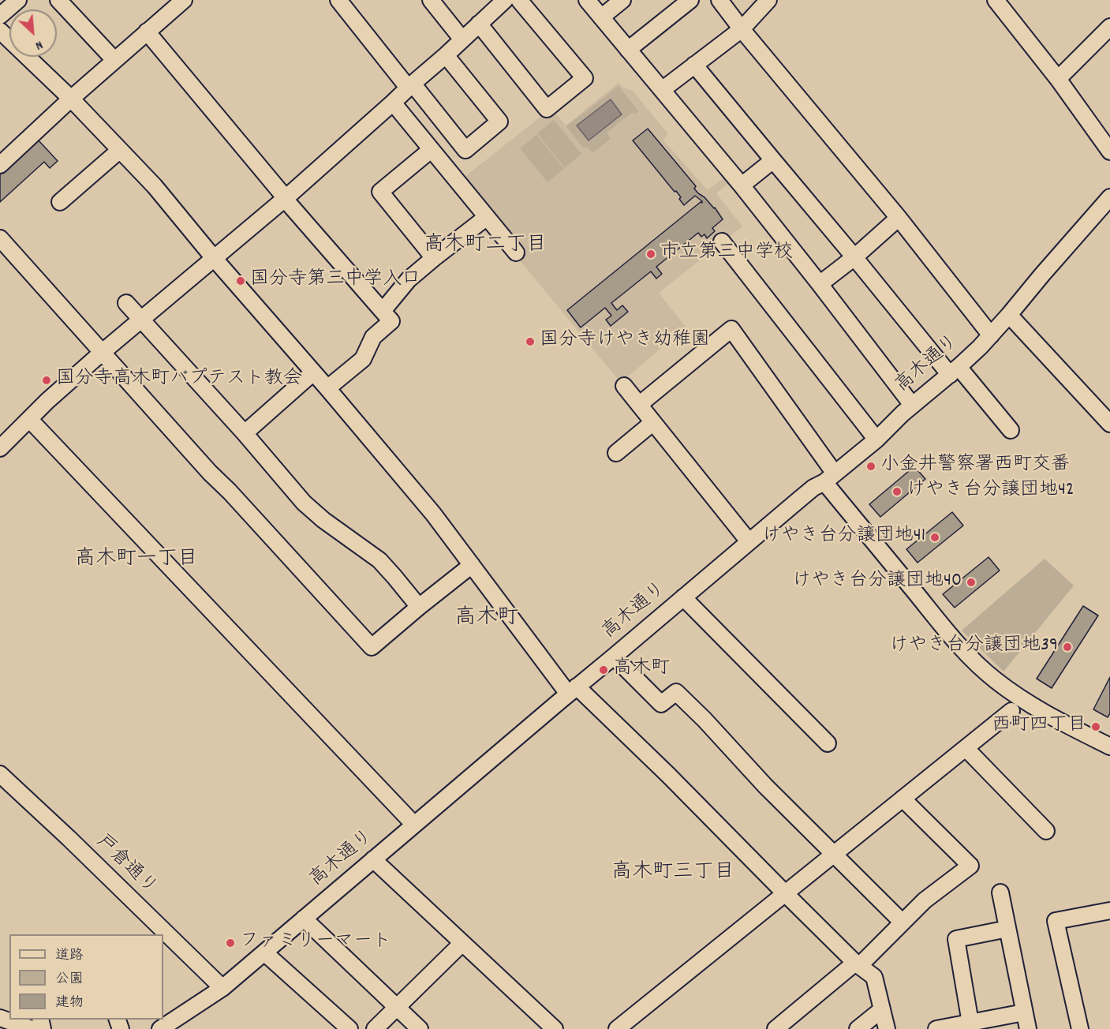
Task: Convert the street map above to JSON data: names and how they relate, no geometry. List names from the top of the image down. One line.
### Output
{"streets":{"street":["高木通り","戸倉通り"]},"crossings":[["高木通り","戸倉通り"]],"districts":["高木町二丁目","高木町一丁目","高木町","高木町三丁目"],"places":["市立第三中学校","国分寺第三中学入口","国分寺けやき幼稚園","国分寺高木町バプテスト教会","小金井警察署西町交番","けやき台分譲団地42","けやき台分譲団地41","けやき台分譲団地40","けやき台分譲団地39","高木町","西町四丁目","ファミリーマート"],"legend":["道路","公園","建物"],"north":"bottom right"}
